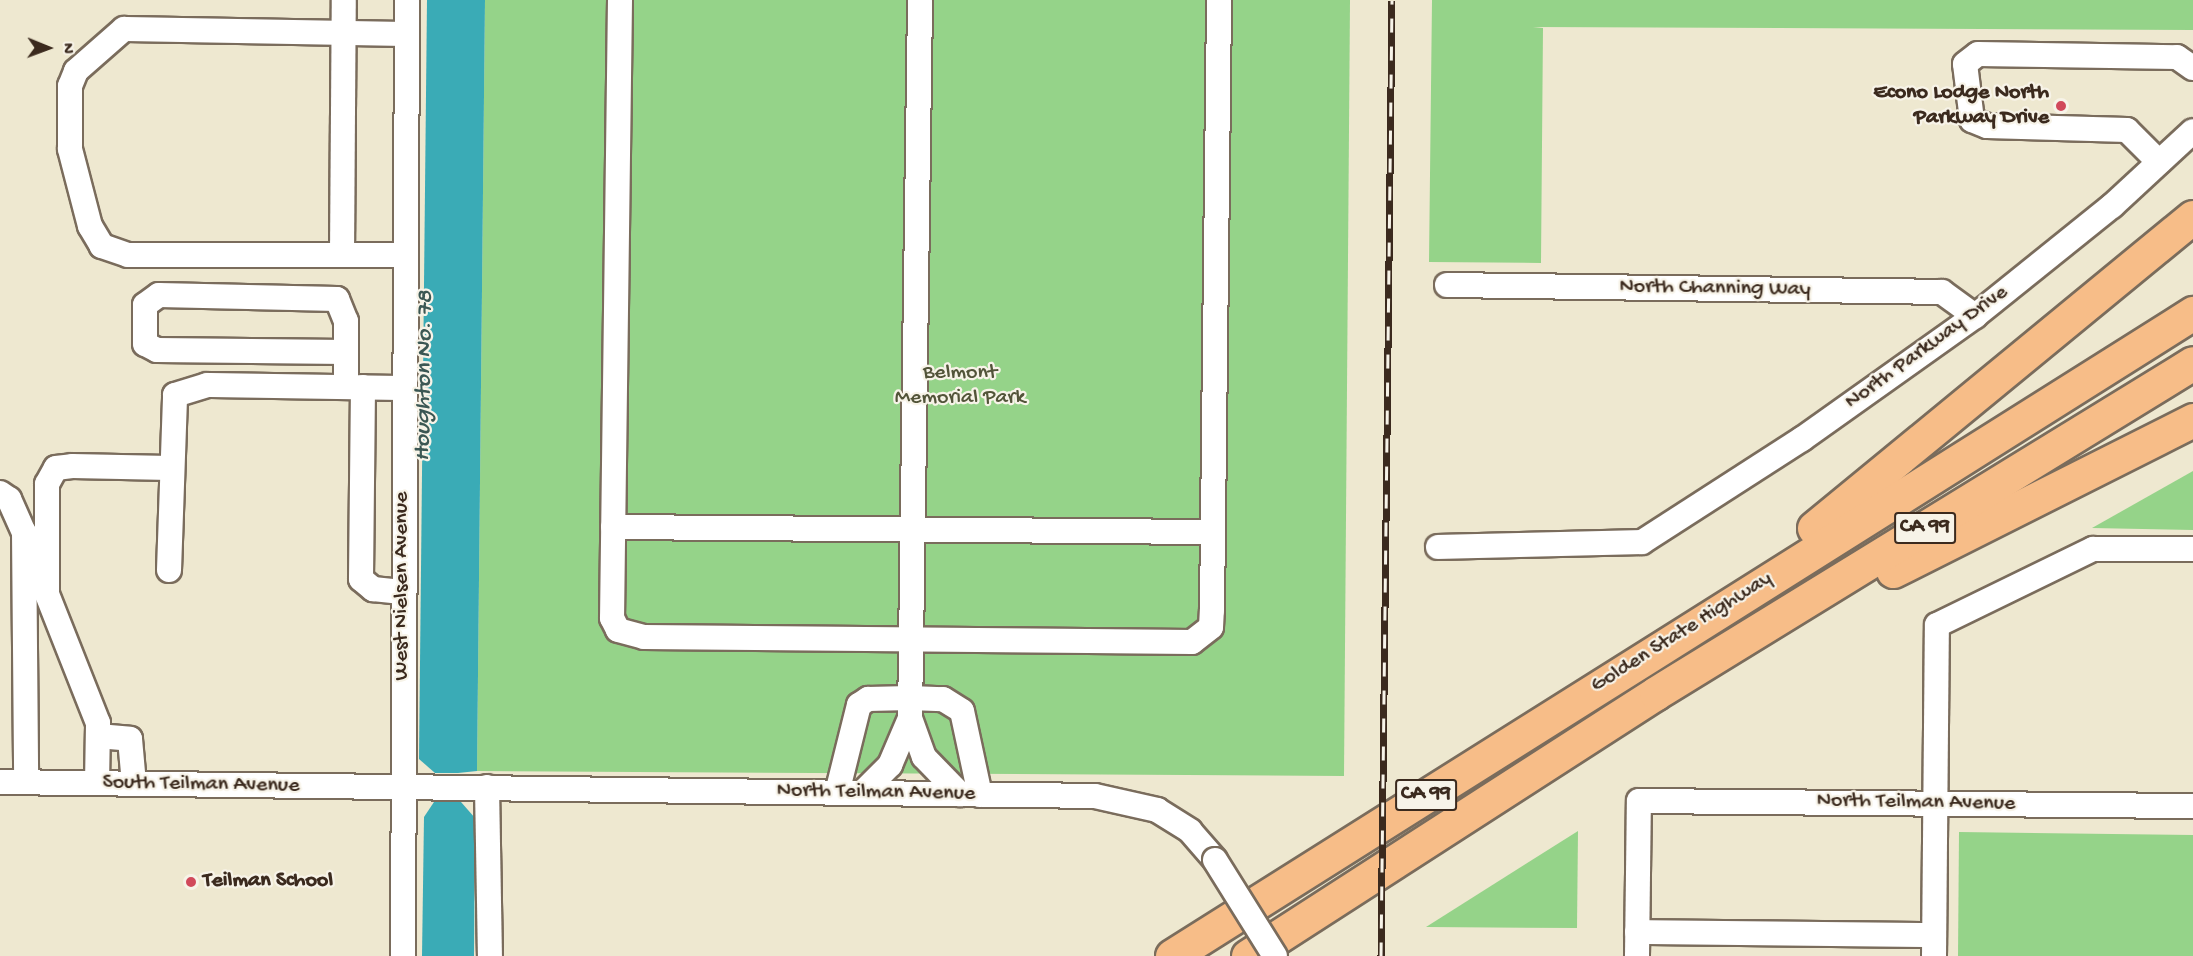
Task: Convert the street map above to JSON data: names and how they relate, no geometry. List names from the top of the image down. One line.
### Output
{"streets":{"highway":["CA 99","Golden State Highway"],"street":["North Channing Way","North Parkway Drive","West Nielsen Avenue","South Teilman Avenue","North Teilman Avenue"]},"crossings":[["North Channing Way","North Parkway Drive"],["West Nielsen Avenue","South Teilman Avenue"],["West Nielsen Avenue","North Teilman Avenue"],["South Teilman Avenue","North Teilman Avenue"]],"water":["Houghton No. 78"],"parks":["Belmont Memorial Park"],"places":["Econo Lodge North Parkway Drive","Teilman School"],"north":"right"}
